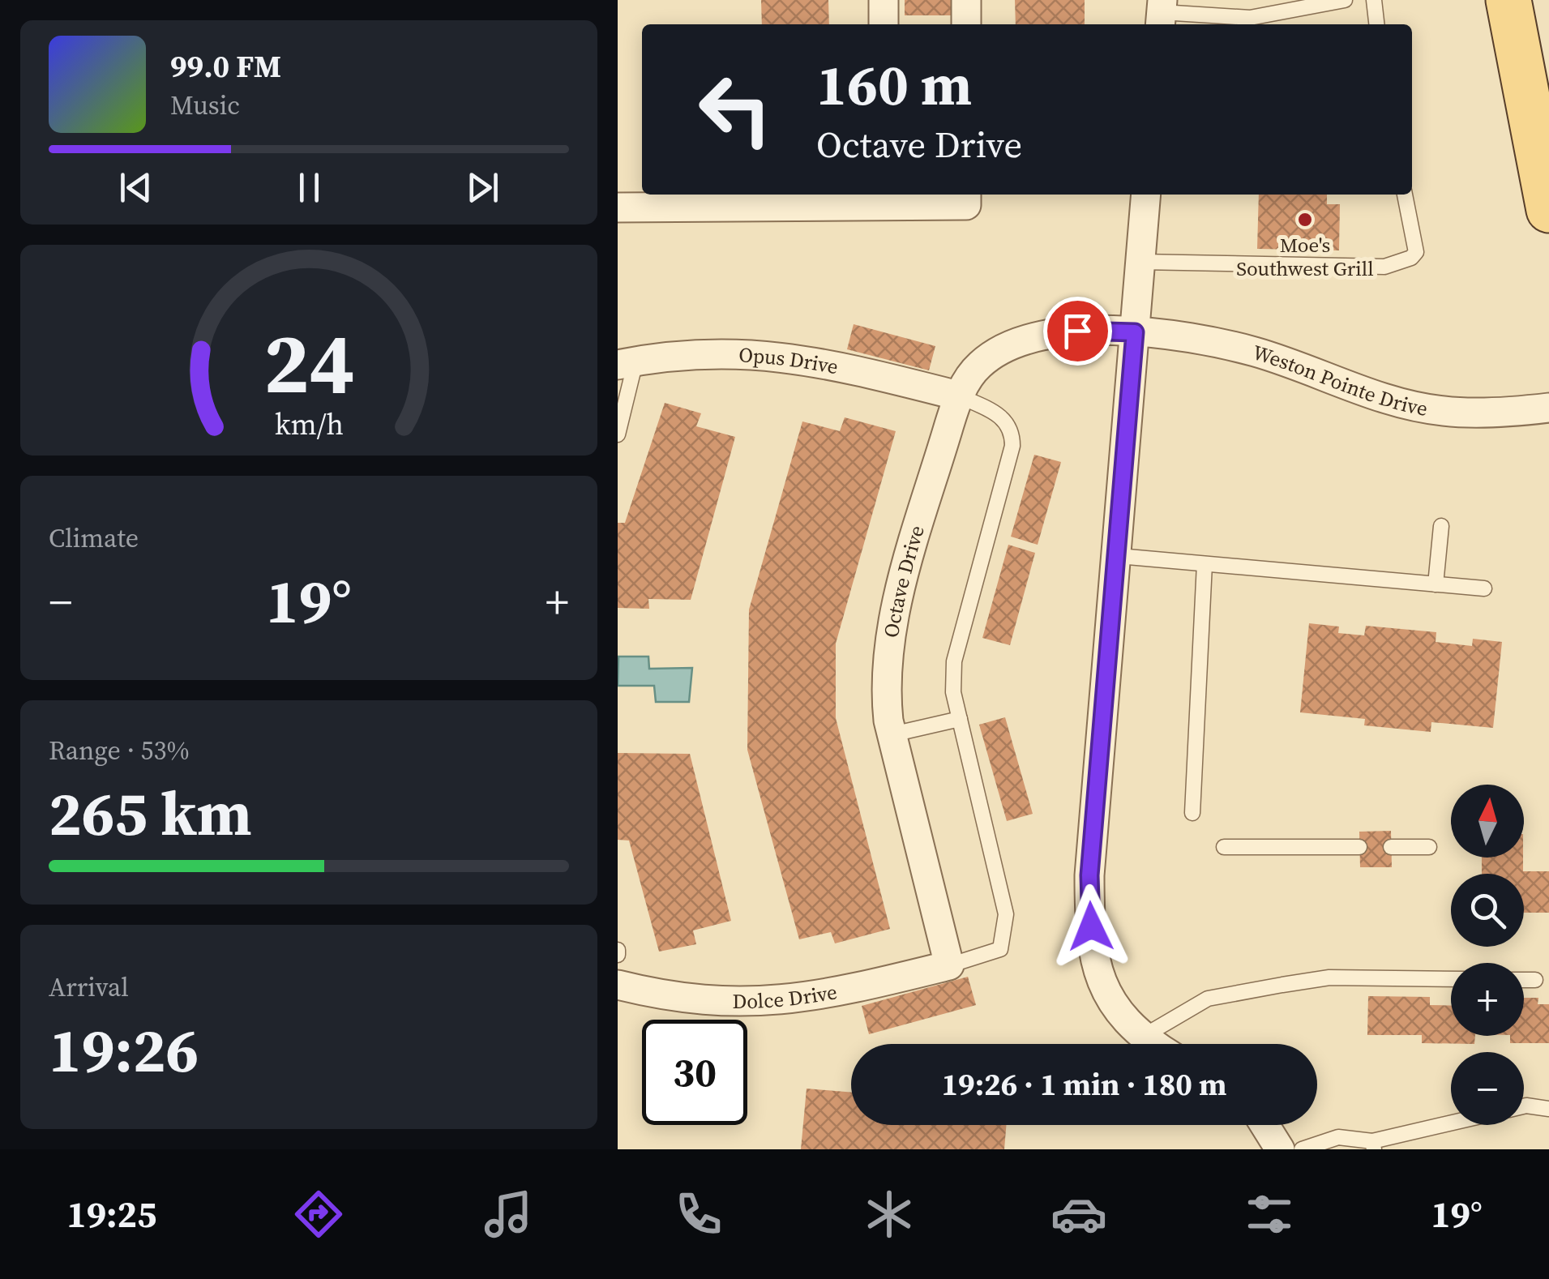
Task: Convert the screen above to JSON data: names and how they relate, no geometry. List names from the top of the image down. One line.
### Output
{"streets":{"street":["Opus Drive","Weston Pointe Drive","Octave Drive","Dolce Drive"]},"crossings":[["Opus Drive","Octave Drive"],["Weston Pointe Drive","Octave Drive"],["Octave Drive","Dolce Drive"]],"places":["Moe's Southwest Grill"],"north":"top","page":{"turn":["160 m","Octave Drive"],"song":["99.0 FM","Music"],"tile":["Climate",["Range · 53%","265 km"],["Arrival","19:26"]],"heat":["−","19°","+"],"map_buttons":["+","−"],"limit":"30","trip":"19:26 · 1 min · 180 m","tabs":["19:25","19°"],"gauge":["24","km/h"]}}
